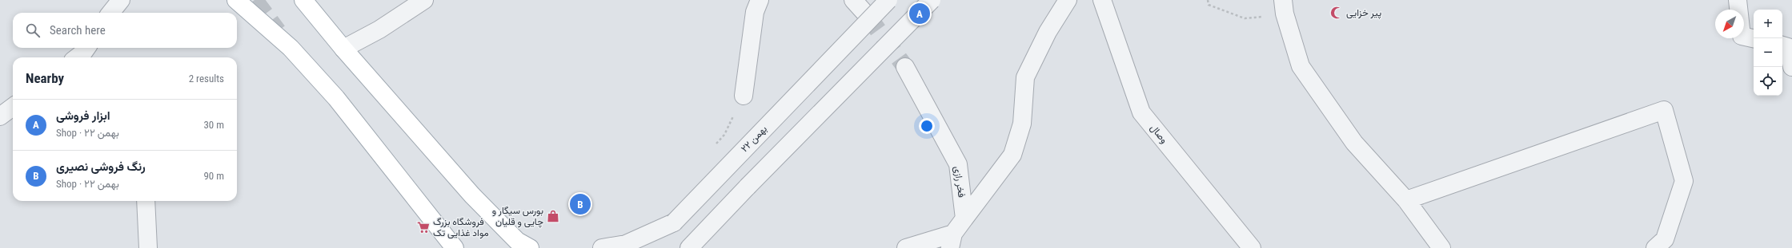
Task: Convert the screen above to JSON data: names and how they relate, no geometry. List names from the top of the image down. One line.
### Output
{"streets":{"street":["وصال","۲۲ بهمن","فخر رازی"]},"places":{"mosque":["پیر خزایی"],"shop":["بورس سیگار و چایی و قلیان"],"supermarket":["فروشگاه بزرگ مواد غذایی تک"]},"north":"bottom left","page":{"pins":["A","B"],"map_buttons":["+","−"],"search":"Search here","heading":["Nearby","2 results"],"list":[{"mark":"A","name":"ابزار فروشی","note":"Shop · ۲۲ بهمن","value":"30 m"},{"mark":"B","name":"رنگ فروشی نصیری","note":"Shop · ۲۲ بهمن","value":"90 m"}]}}
